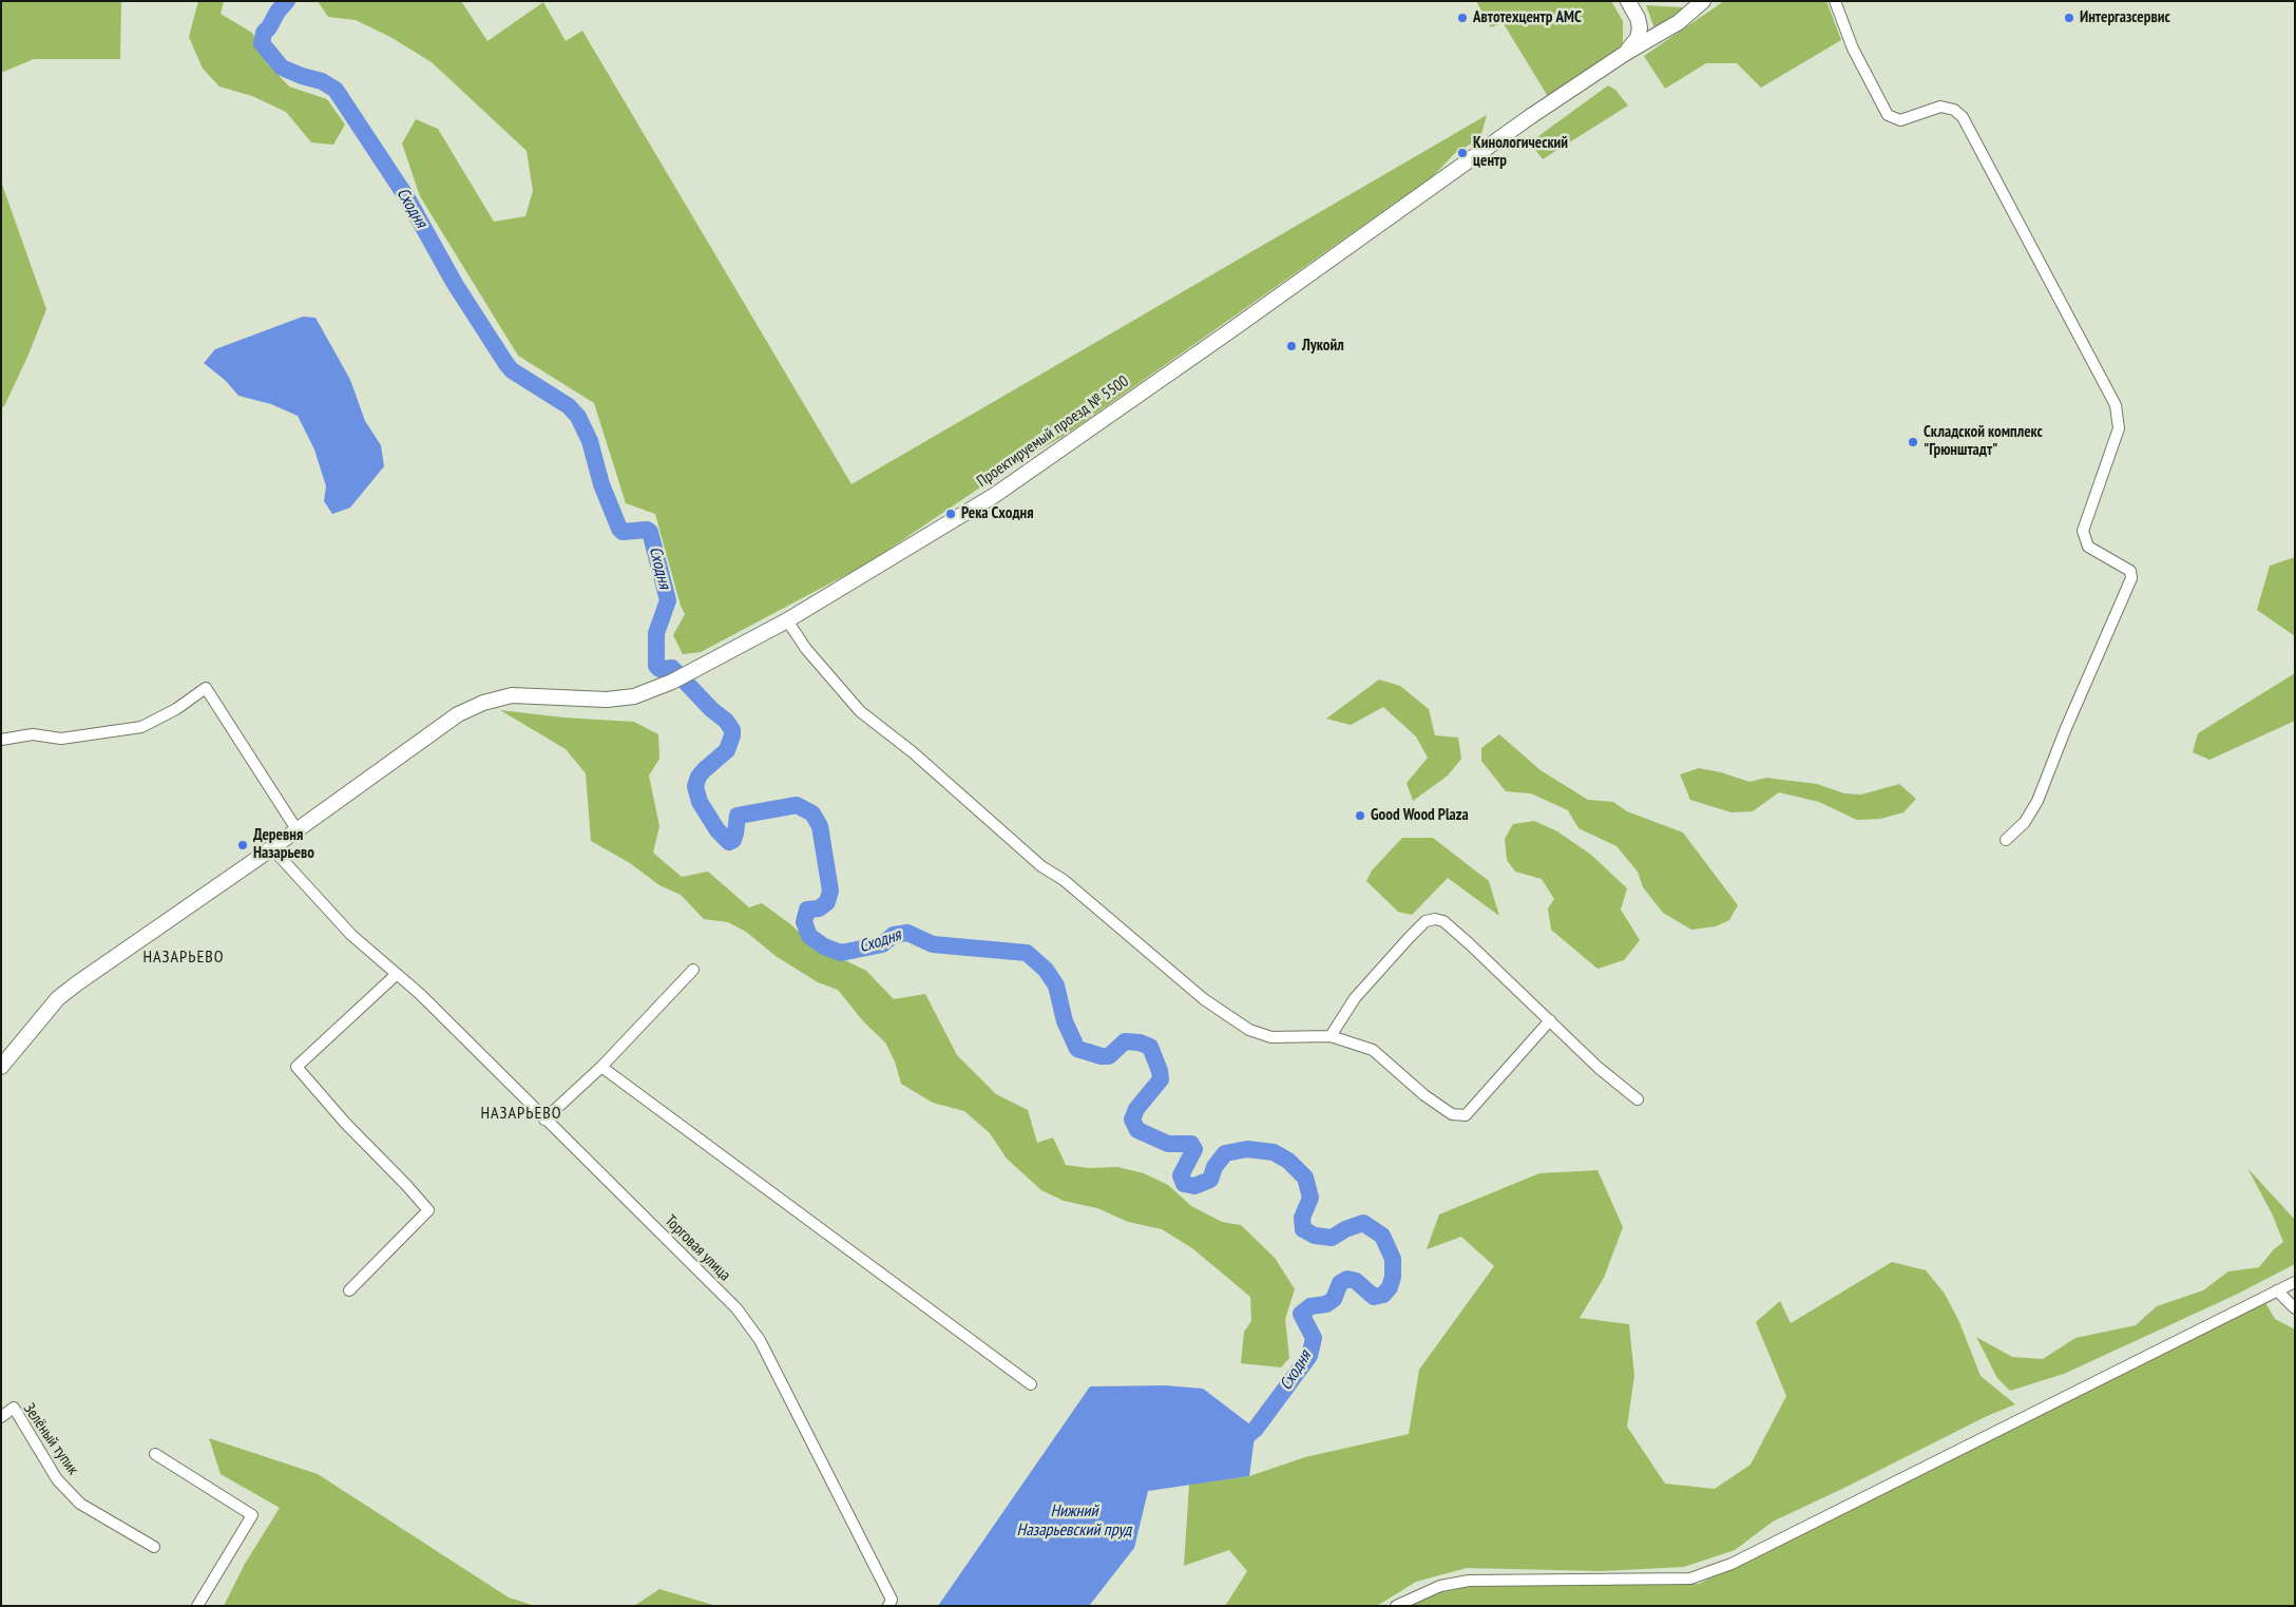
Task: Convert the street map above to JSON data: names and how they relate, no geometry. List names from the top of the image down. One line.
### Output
{"streets":{"street":["Проектируемый проезд № 5500","Торговая улица","Зелёный тупик"]},"crossings":[["Проектируемый проезд № 5500","Торговая улица"]],"districts":["НАЗАРЬЕВО","НАЗАРЬЕВО"],"water":["Сходня","Нижний Назарьевский пруд"],"places":["Автотехцентр АМС","Интергазсервис","Кинологический центр","Лукойл","Складской комплекс \"Грюнштадт\"","Река Сходня","Good Wood Plaza","Деревня Назарьево"]}
